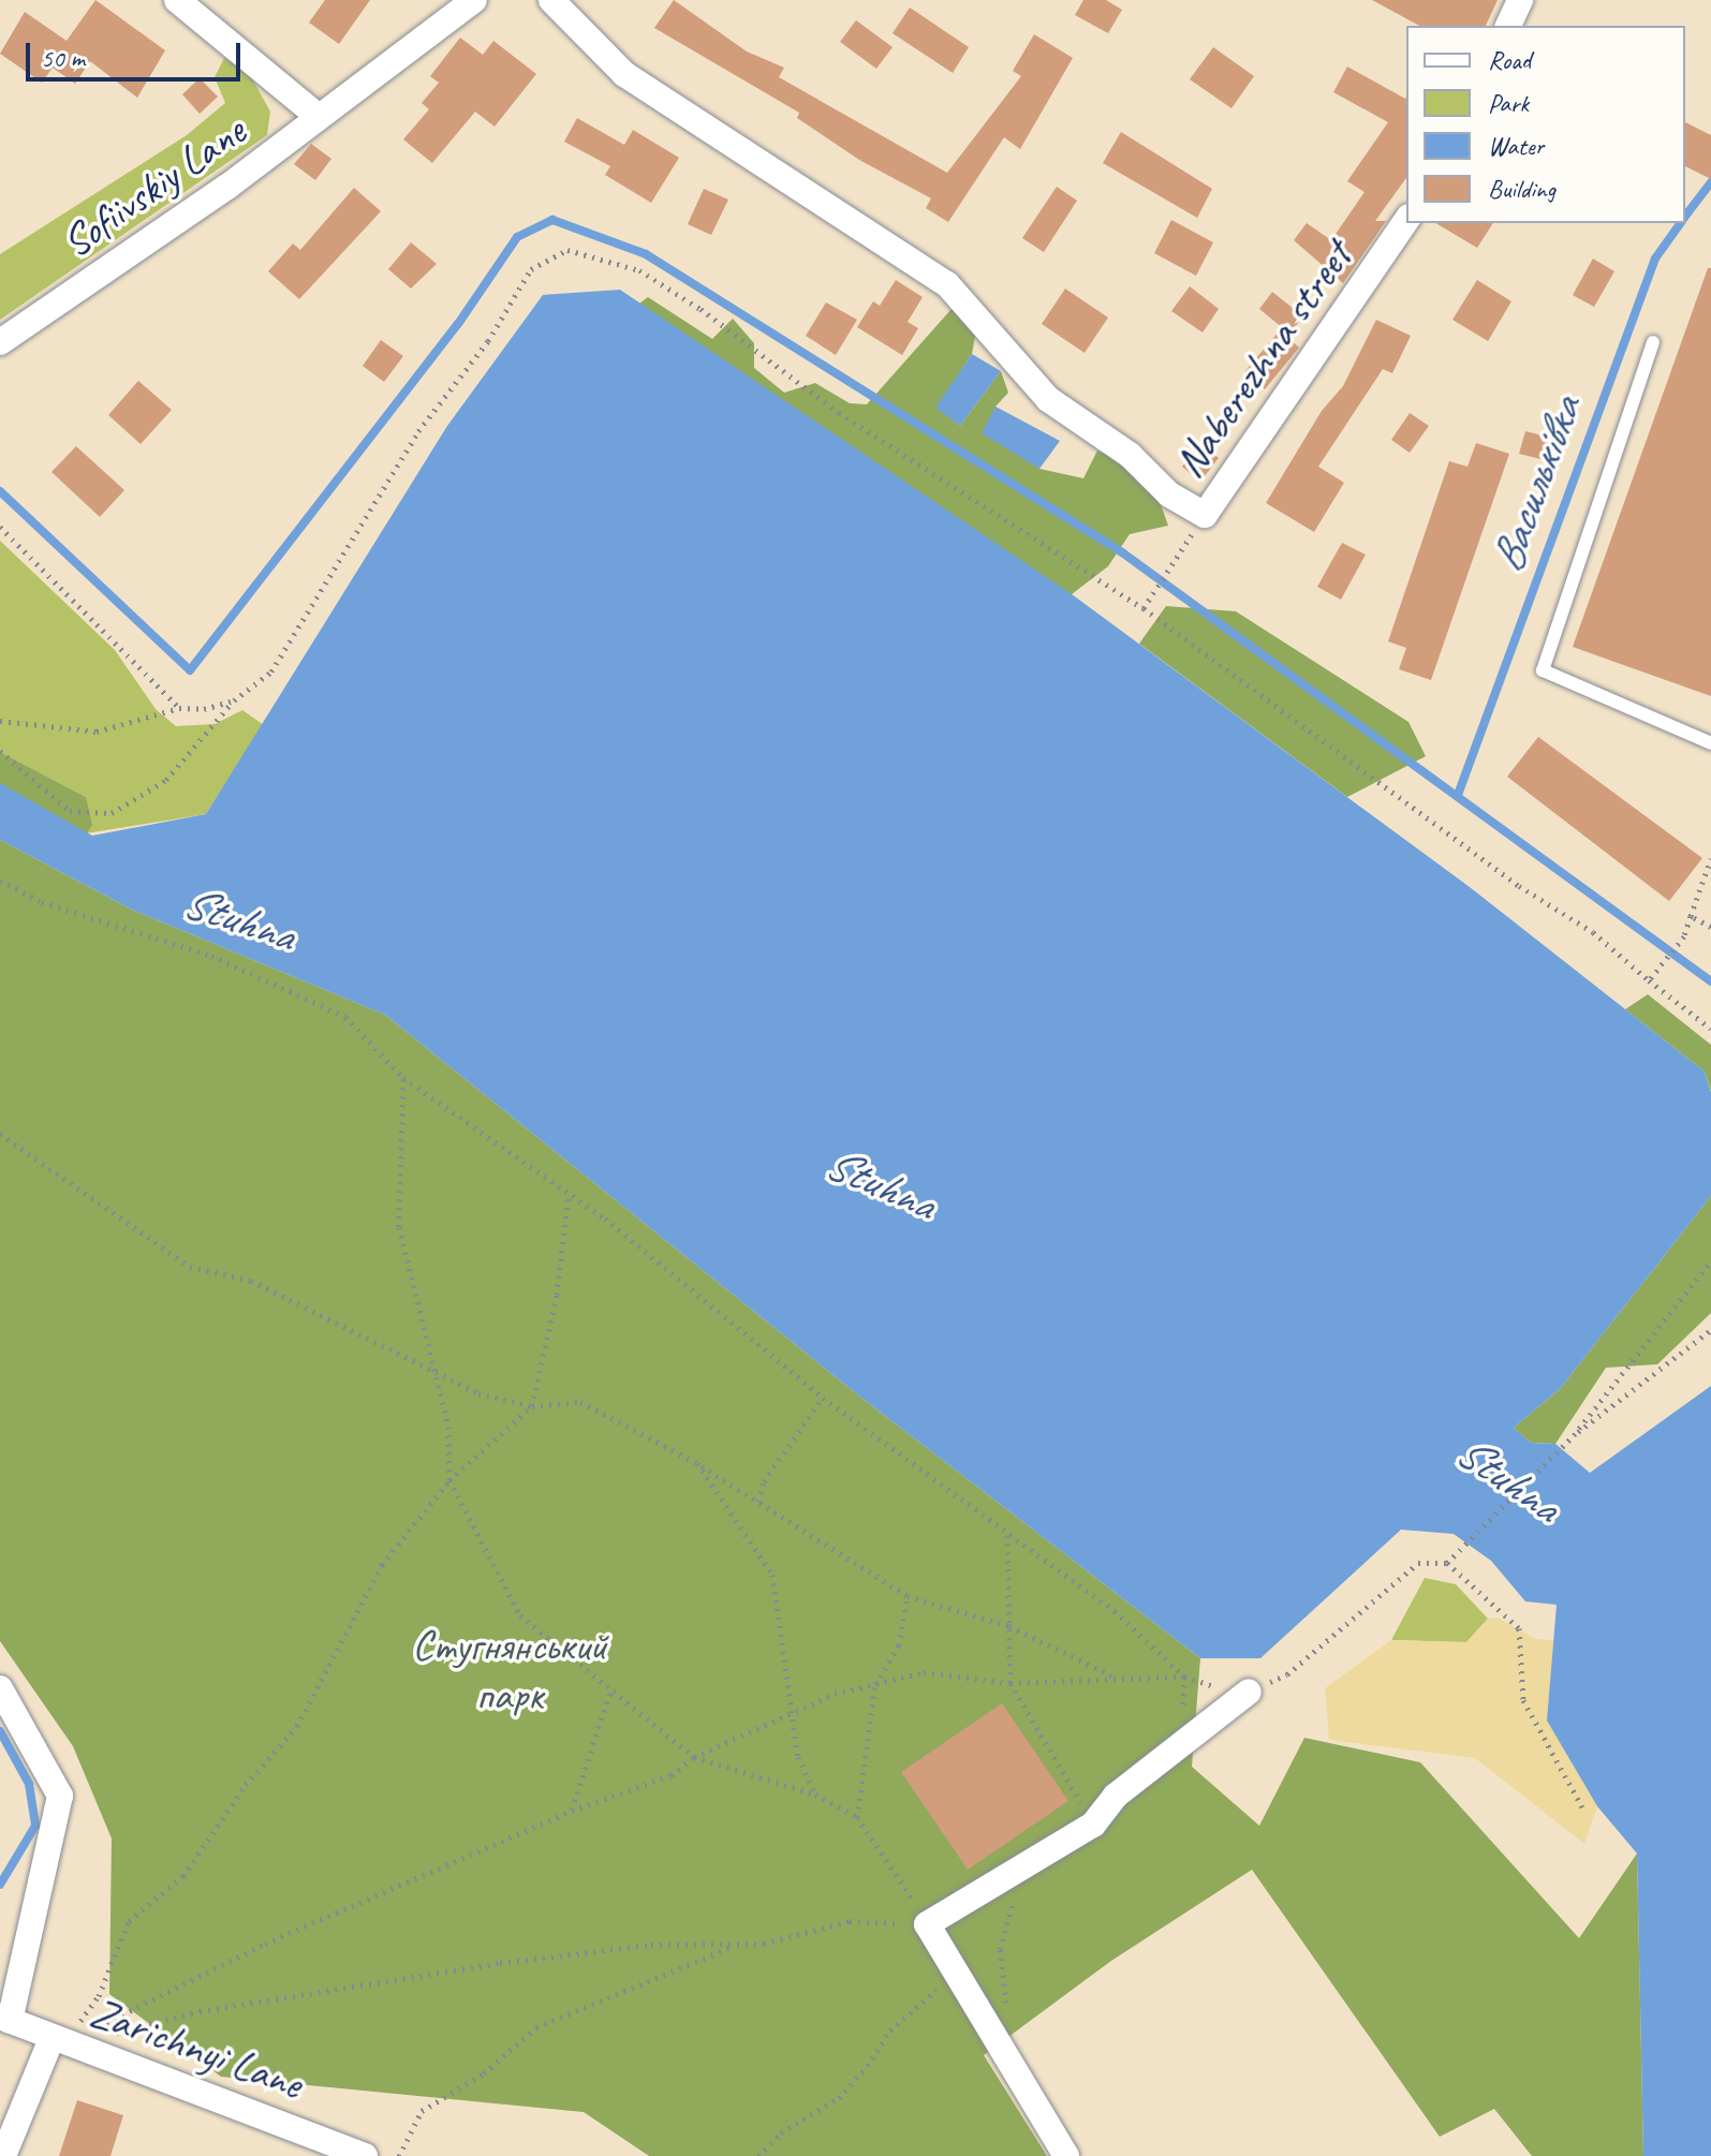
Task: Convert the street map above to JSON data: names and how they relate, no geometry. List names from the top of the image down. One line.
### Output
{"streets":{"street":["Sofiivskiy Lane","Naberezhna street","Zarichnyi Lane"]},"water":["Васильківка","Stuhna"],"parks":["Стугнянський парк"],"legend":["Road","Park","Water","Building"],"scale_bar":"50 m"}
